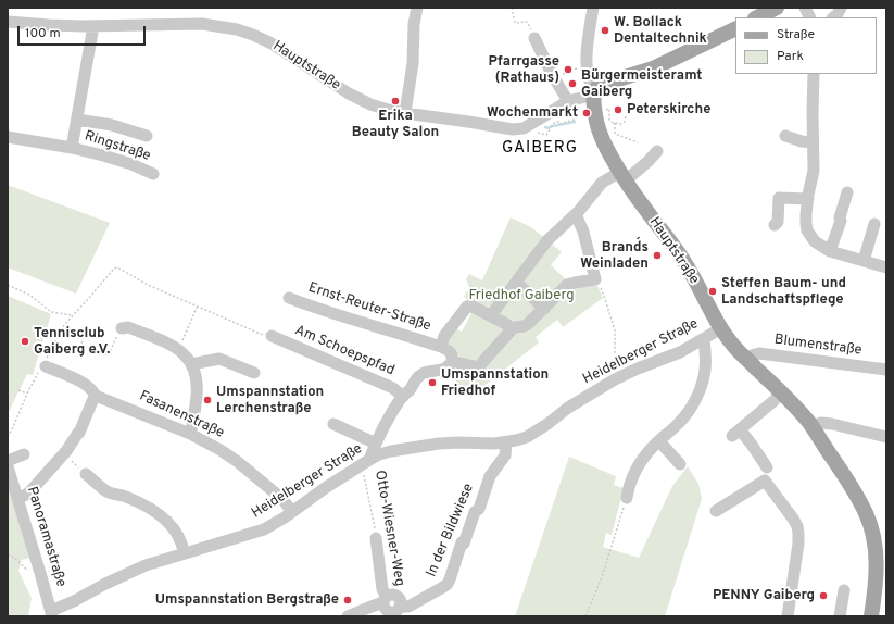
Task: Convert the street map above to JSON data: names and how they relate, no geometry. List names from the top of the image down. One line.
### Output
{"streets":{"main road":["Hauptstraße"],"street":["Ringstraße","Ernst-Reuter-Straße","Blumenstraße","Am Schoepspfad","Heidelberger Straße","Fasanenstraße","Otto-Wiesner-Weg","In der Bildwiese","Panoramastraße"]},"crossings":[["Hauptstraße","Ringstraße"],["Hauptstraße","Blumenstraße"],["Hauptstraße","Heidelberger Straße"],["Heidelberger Straße","Fasanenstraße"],["Heidelberger Straße","Otto-Wiesner-Weg"],["Heidelberger Straße","In der Bildwiese"],["Heidelberger Straße","Panoramastraße"]],"districts":["GAIBERG"],"parks":["Friedhof Gaiberg"],"places":["W. Bollack Dentaltechnik","Pfarrgasse (Rathaus)","Bürgermeisteramt Gaiberg","Erika Beauty Salon","Peterskirche","Wochenmarkt","Brand´s Weinladen","Steffen Baum- und Landschaftspflege","Tennisclub Gaiberg e.V.","Umspannstation Friedhof","Umspannstation Lerchenstraße","PENNY Gaiberg","Umspannstation Bergstraße"],"legend":["Straße","Park"],"scale_bar":"100 m"}
